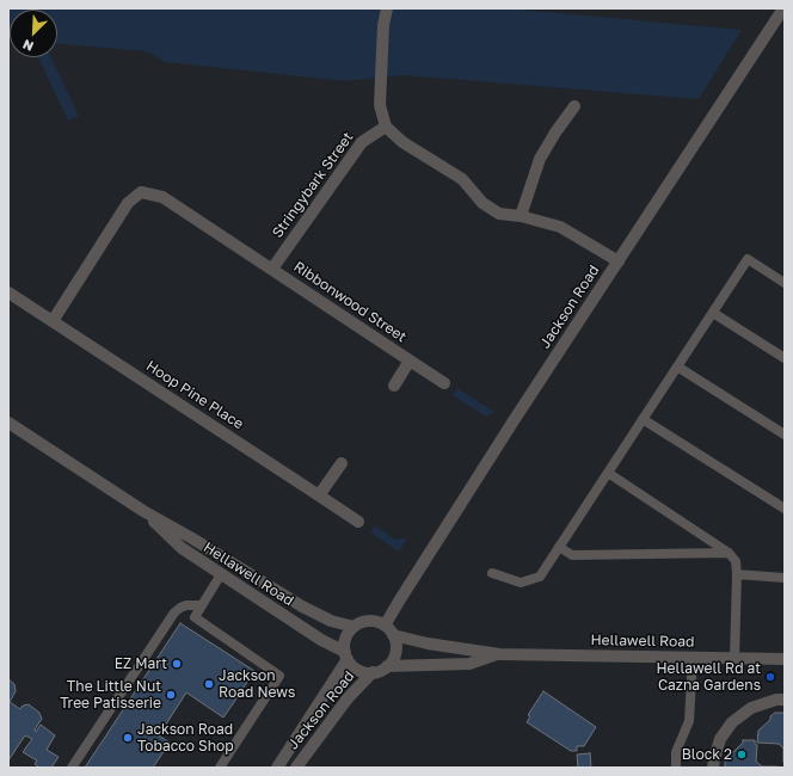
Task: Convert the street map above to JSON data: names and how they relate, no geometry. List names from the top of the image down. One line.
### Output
{"streets":{"street":["Stringybark Street","Ribbonwood Street","Jackson Road","Hoop Pine Place","Hellawell Road"]},"crossings":[["Stringybark Street","Ribbonwood Street"],["Ribbonwood Street","Hoop Pine Place"],["Jackson Road","Hellawell Road"]],"places":["EZ Mart","Hellawell Rd at Cazna Gardens","Jackson Road News","The Little Nut Tree Patisserie","Jackson Road Tobacco Shop","Block 2"],"north":"bottom left"}
